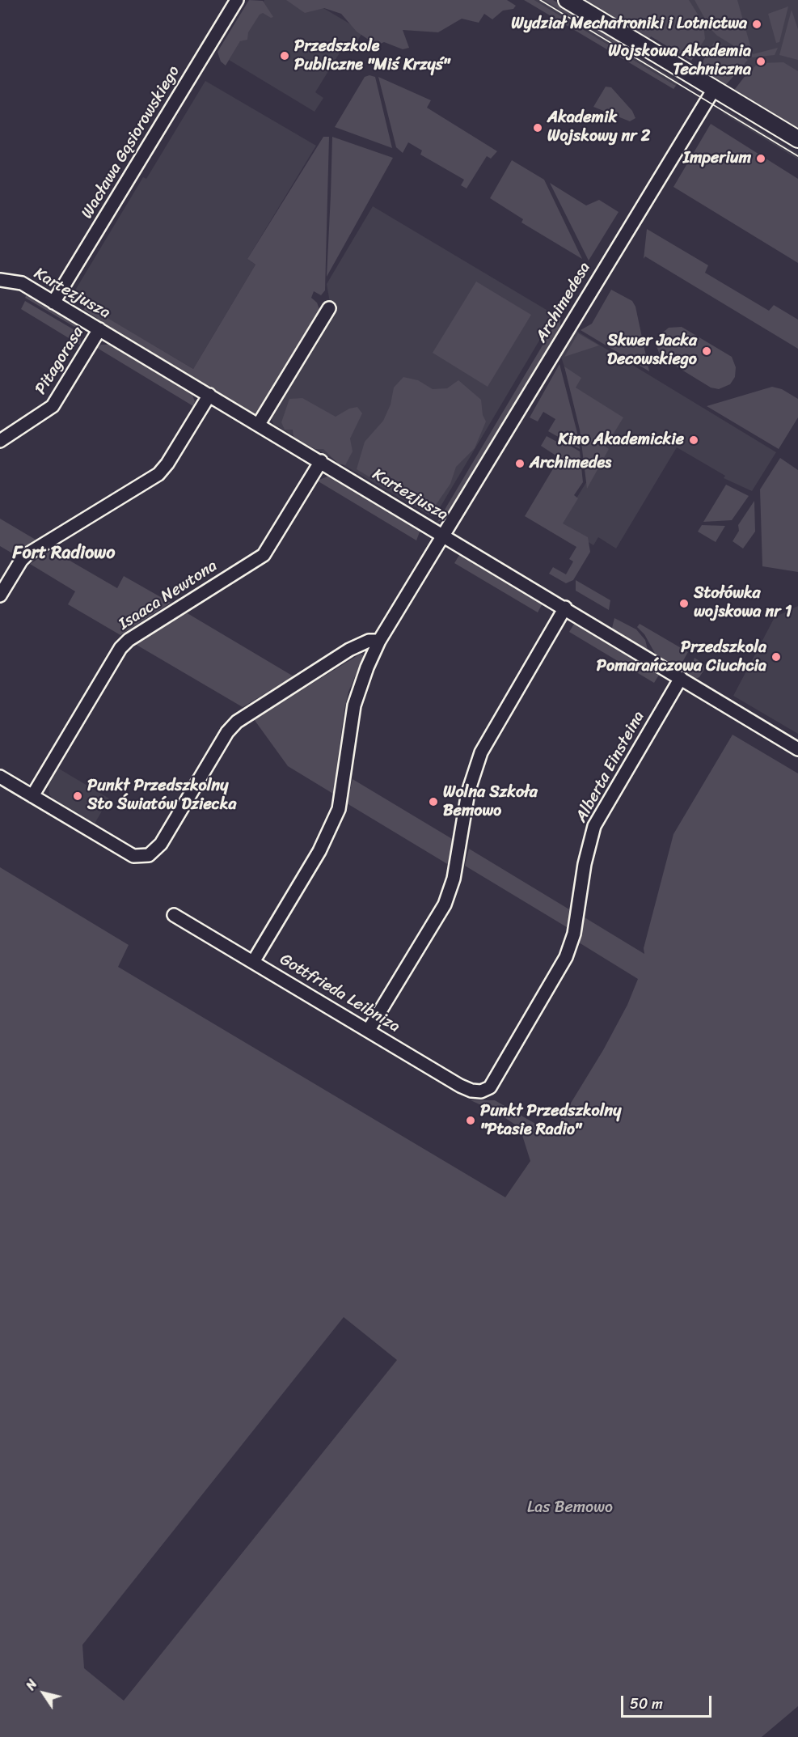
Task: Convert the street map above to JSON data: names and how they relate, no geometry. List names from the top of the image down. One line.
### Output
{"streets":{"street":["Wacława Gąsiorowskiego","Kartezjusza","Archimedesa","Pitagorasa","Isaaca Newtona","Alberta Einsteina","Gottfrieda Leibniza"]},"crossings":[["Wacława Gąsiorowskiego","Kartezjusza"],["Kartezjusza","Archimedesa"],["Kartezjusza","Pitagorasa"],["Kartezjusza","Isaaca Newtona"],["Kartezjusza","Alberta Einsteina"],["Archimedesa","Gottfrieda Leibniza"],["Alberta Einsteina","Gottfrieda Leibniza"]],"districts":["Fort Radiowo"],"parks":["Las Bemowo"],"places":["Wydział Mechatroniki i Lotnictwa","Przedszkole Publiczne \"Miś Krzyś\"","Wojskowa Akademia Techniczna","Akademik Wojskowy nr 2","Imperium","Skwer Jacka Decowskiego","Kino Akademickie","Archimedes","Stołówka wojskowa nr 1","Przedszkola Pomarańczowa Ciuchcia","Punkt Przedszkolny Sto Światów Dziecka","Wolna Szkoła Bemowo","Punkt Przedszkolny \"Ptasie Radio\""],"scale_bar":"50 m","north":"top left"}
